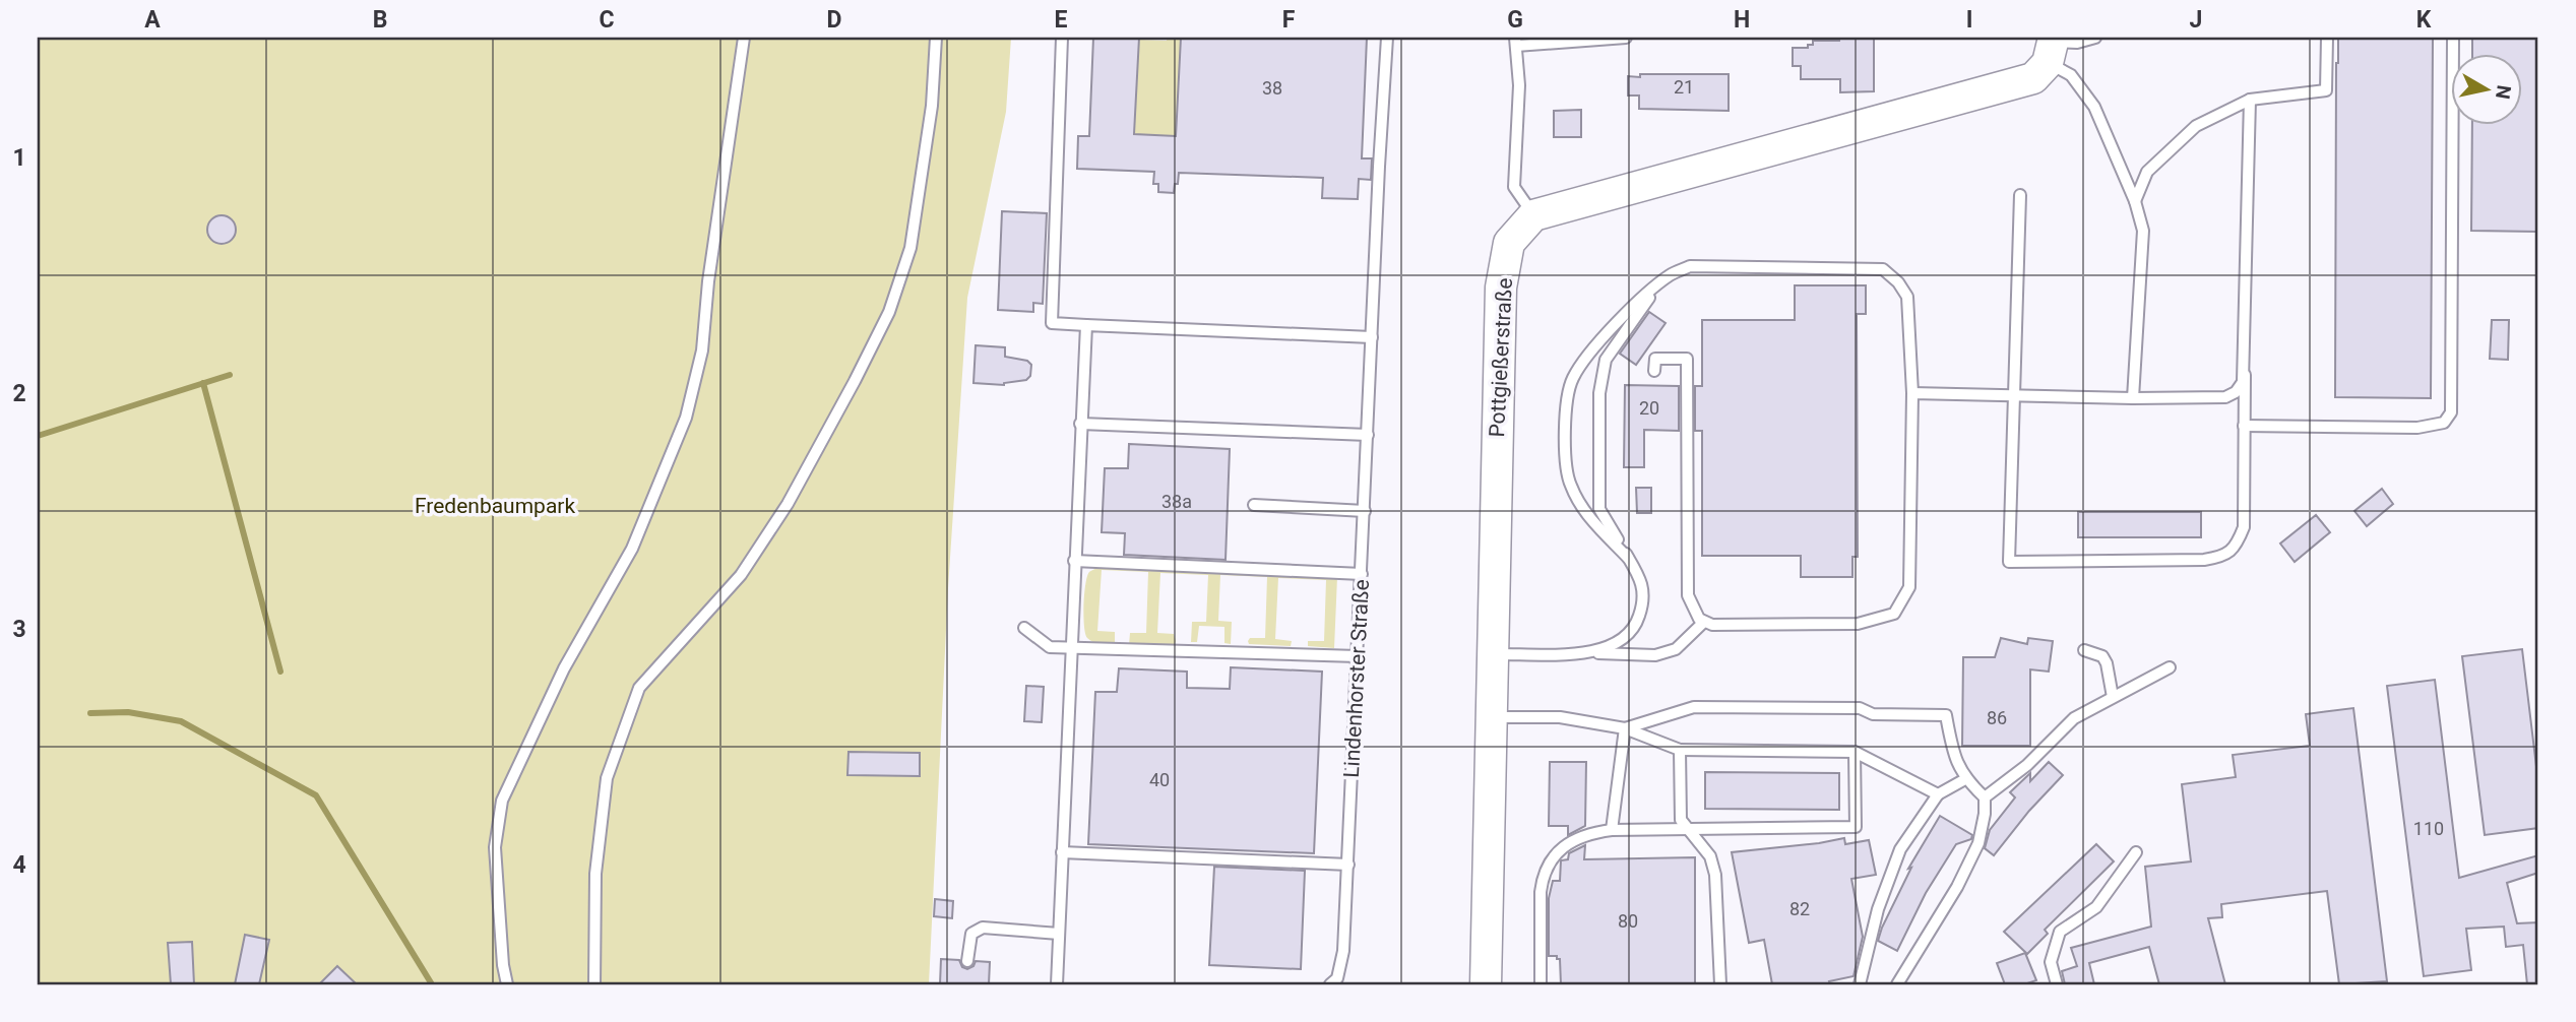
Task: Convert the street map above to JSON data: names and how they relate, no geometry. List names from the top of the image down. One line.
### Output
{"streets":{"street":["Pottgießerstraße"],"lane":["Lindenhorster Straße"]},"parks":["Fredenbaumpark"],"house_numbers":["21","38","20","38a","86","40","110","82","80"],"north":"right","grid":{"columns":["A","B","C","D","E","F","G","H","I","J","K"],"rows":["1","2","3","4"]}}
